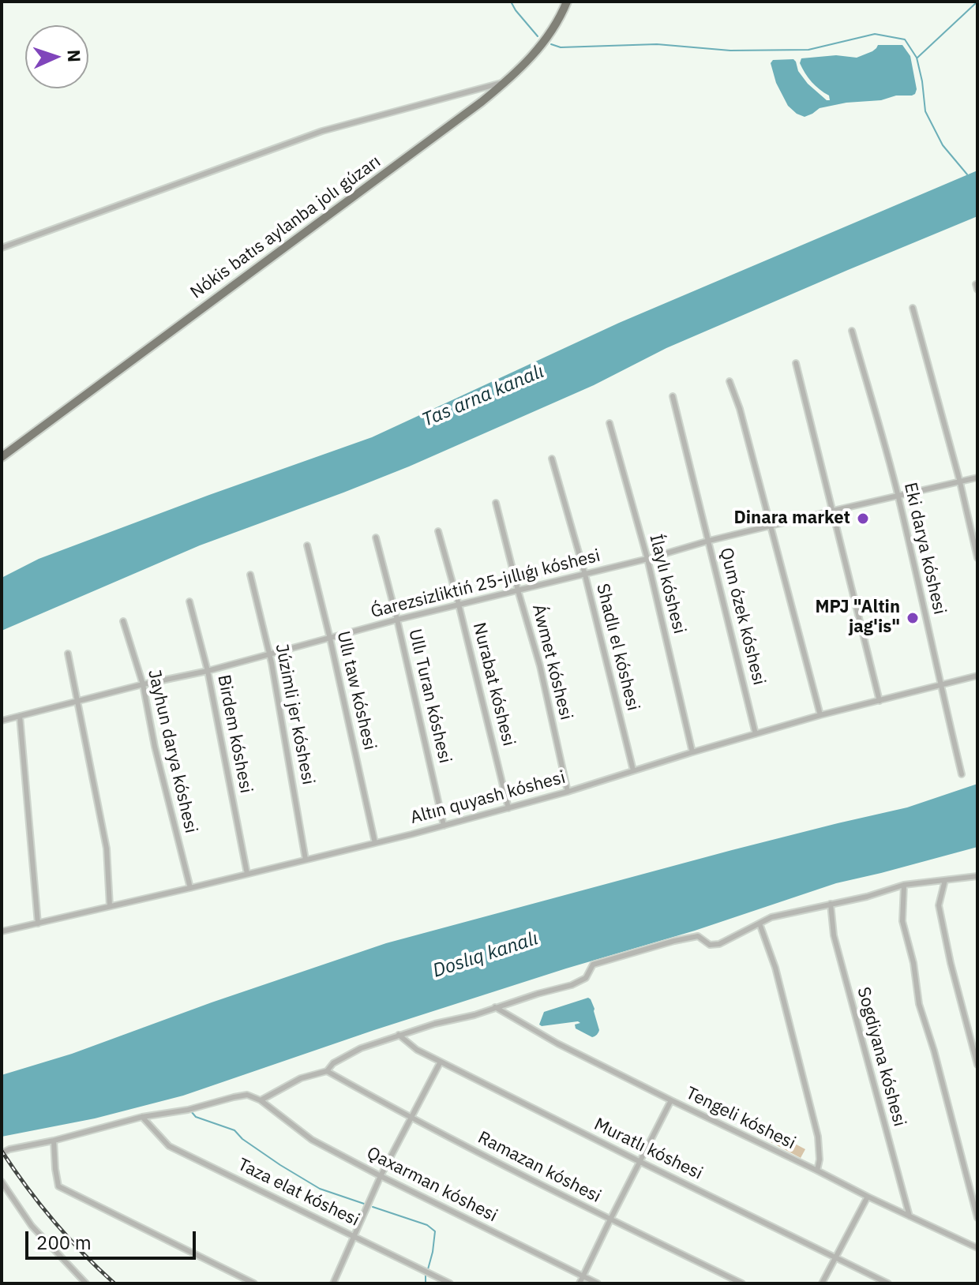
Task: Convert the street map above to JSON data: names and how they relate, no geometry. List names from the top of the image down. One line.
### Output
{"streets":{"main road":["Nókis batıs aylanba jolı gúzarı"],"street":["Eki darya kóshesi","Ǵarezsizliktiń 25-jıllıǵı kóshesi","Ílaylı kóshesi","Qum ózek kóshesi","Shadlı el kóshesi","Áwmet kóshesi","Nurabat kóshesi","Ullı taw kóshesi","Ullı Turan kóshesi","Júzimli jer kóshesi","Birdem kóshesi","Jayhun darya kóshesi","Altın quyash kóshesi","Sogdiyana kóshesi","Tengeli kóshesi","Muratlı kóshesi","Ramazan kóshesi","Qaxarman kóshesi","Taza elat kóshesi"]},"crossings":[["Eki darya kóshesi","Ǵarezsizliktiń 25-jıllıǵı kóshesi"],["Eki darya kóshesi","Altın quyash kóshesi"],["Ǵarezsizliktiń 25-jıllıǵı kóshesi","Ílaylı kóshesi"],["Ǵarezsizliktiń 25-jıllıǵı kóshesi","Qum ózek kóshesi"],["Ǵarezsizliktiń 25-jıllıǵı kóshesi","Shadlı el kóshesi"],["Ǵarezsizliktiń 25-jıllıǵı kóshesi","Áwmet kóshesi"],["Ǵarezsizliktiń 25-jıllıǵı kóshesi","Nurabat kóshesi"],["Ǵarezsizliktiń 25-jıllıǵı kóshesi","Ullı taw kóshesi"],["Ǵarezsizliktiń 25-jıllıǵı kóshesi","Ullı Turan kóshesi"],["Ǵarezsizliktiń 25-jıllıǵı kóshesi","Júzimli jer kóshesi"],["Ǵarezsizliktiń 25-jıllıǵı kóshesi","Birdem kóshesi"],["Ǵarezsizliktiń 25-jıllıǵı kóshesi","Jayhun darya kóshesi"],["Ílaylı kóshesi","Altın quyash kóshesi"],["Qum ózek kóshesi","Altın quyash kóshesi"],["Shadlı el kóshesi","Altın quyash kóshesi"],["Áwmet kóshesi","Altın quyash kóshesi"],["Nurabat kóshesi","Altın quyash kóshesi"],["Ullı taw kóshesi","Altın quyash kóshesi"],["Ullı Turan kóshesi","Altın quyash kóshesi"],["Júzimli jer kóshesi","Altın quyash kóshesi"],["Birdem kóshesi","Altın quyash kóshesi"],["Jayhun darya kóshesi","Altın quyash kóshesi"],["Sogdiyana kóshesi","Tengeli kóshesi"]],"water":["Tas arna kanalı","Doslıq kanalı"],"places":["Dinara market","MPJ \"Altin jag'is\""],"scale_bar":"200 m","north":"right"}
